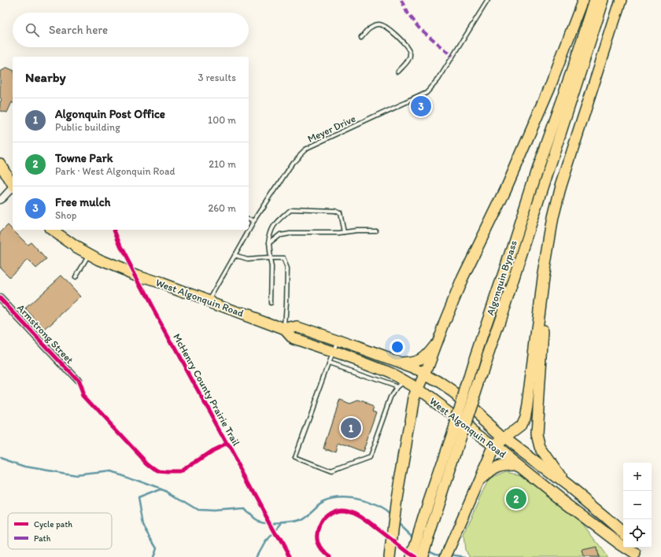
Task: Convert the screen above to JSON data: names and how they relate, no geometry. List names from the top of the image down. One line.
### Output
{"streets":{"main road":["Algonquin Bypass","West Algonquin Road"],"street":["Armstrong Street"],"lane":["Meyer Drive"],"cycle path":["McHenry County Prairie Trail"]},"crossings":[["Meyer Drive","West Algonquin Road"]],"legend":["Cycle path","Path"],"page":{"search":"Search here","heading":["Nearby","3 results"],"pins":["3","1","2"],"list":[{"mark":"1","name":"Algonquin Post Office","note":"Public building","value":"100 m"},{"mark":"2","name":"Towne Park","note":"Park · West Algonquin Road","value":"210 m"},{"mark":"3","name":"Free mulch","note":"Shop","value":"260 m"}],"map_buttons":["+","−"]}}
